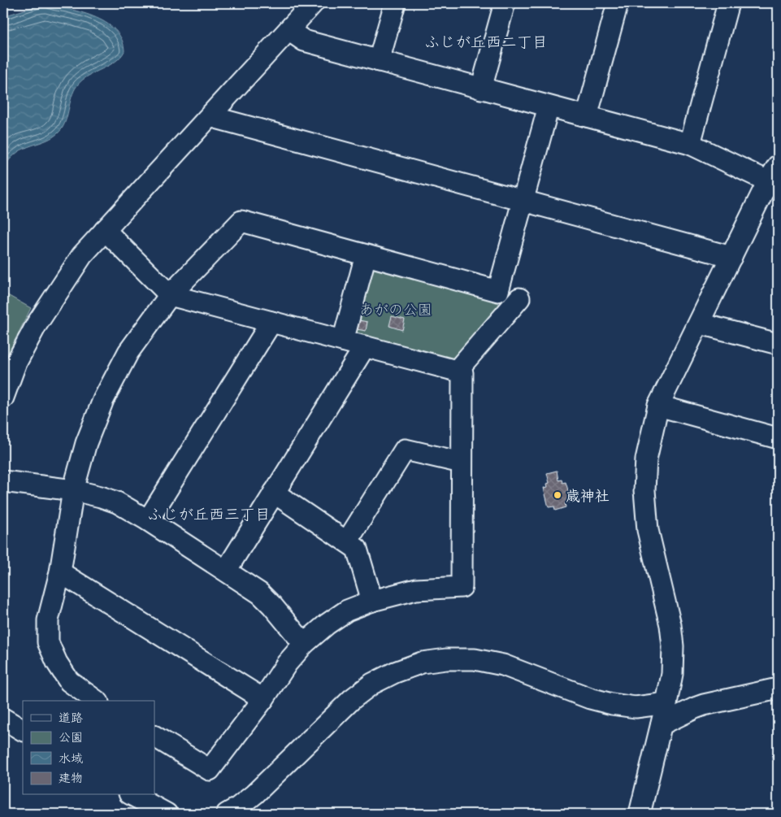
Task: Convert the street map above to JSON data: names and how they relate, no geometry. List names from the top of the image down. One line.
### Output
{"districts":["ふじが丘西二丁目","ふじが丘西三丁目"],"parks":["あがの公園"],"places":["歳神社"],"legend":["道路","公園","水域","建物"]}
